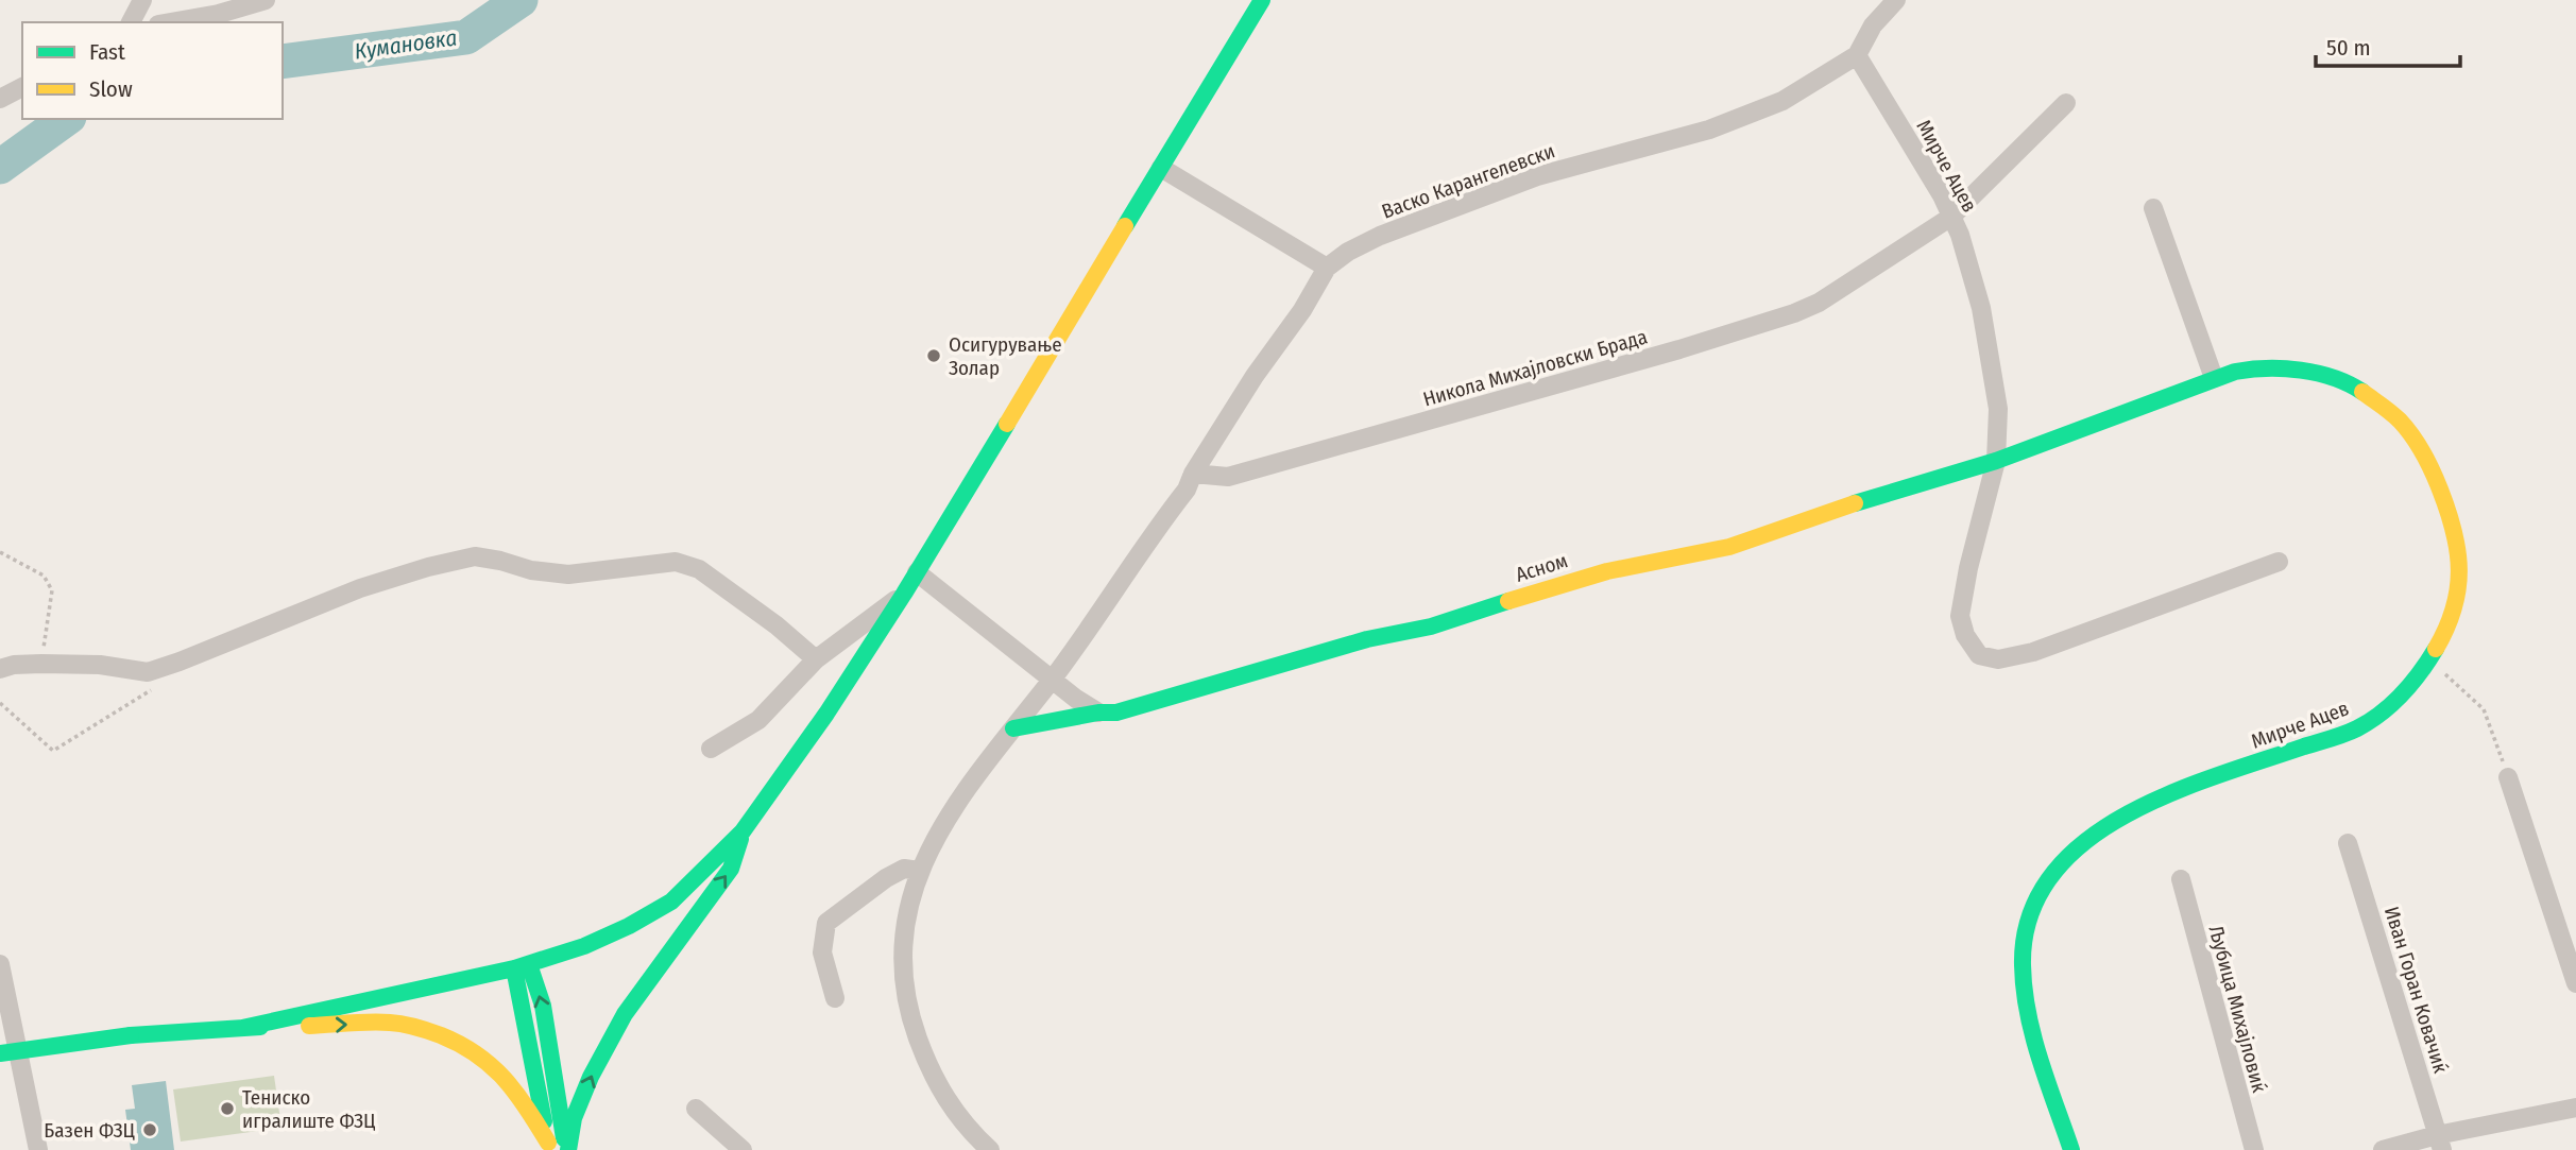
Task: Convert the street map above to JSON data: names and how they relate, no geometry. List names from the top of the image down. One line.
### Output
{"streets":{"street":["Мирче Ацев","Васко Карангелевски","Никола Михајловски Брада","Асном","Иван Горан Ковачиќ","Љубица Михајловиќ"]},"crossings":[["Мирче Ацев","Васко Карангелевски"],["Мирче Ацев","Никола Михајловски Брада"],["Мирче Ацев","Асном"],["Васко Карангелевски","Никола Михајловски Брада"]],"water":["Кумановка"],"places":["Осигурување Золар","Тениско игралиште ФЗЦ","Базен ФЗЦ"],"legend":["Fast","Slow"],"scale_bar":"50 m"}
